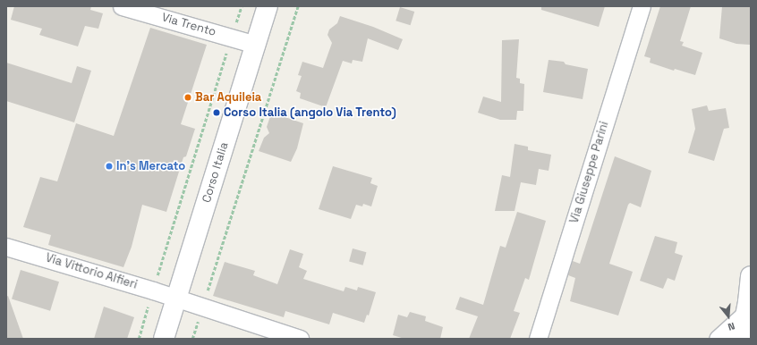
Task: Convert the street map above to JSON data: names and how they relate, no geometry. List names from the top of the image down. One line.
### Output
{"streets":{"main road":["Corso Italia"],"street":["Via Trento","Via Giuseppe Parini","Via Vittorio Alfieri"]},"crossings":[["Via Trento","Corso Italia"],["Corso Italia","Via Vittorio Alfieri"]],"places":["Bar Aquileia","Corso Italia (angolo Via Trento)","In's Mercato"],"north":"bottom"}
